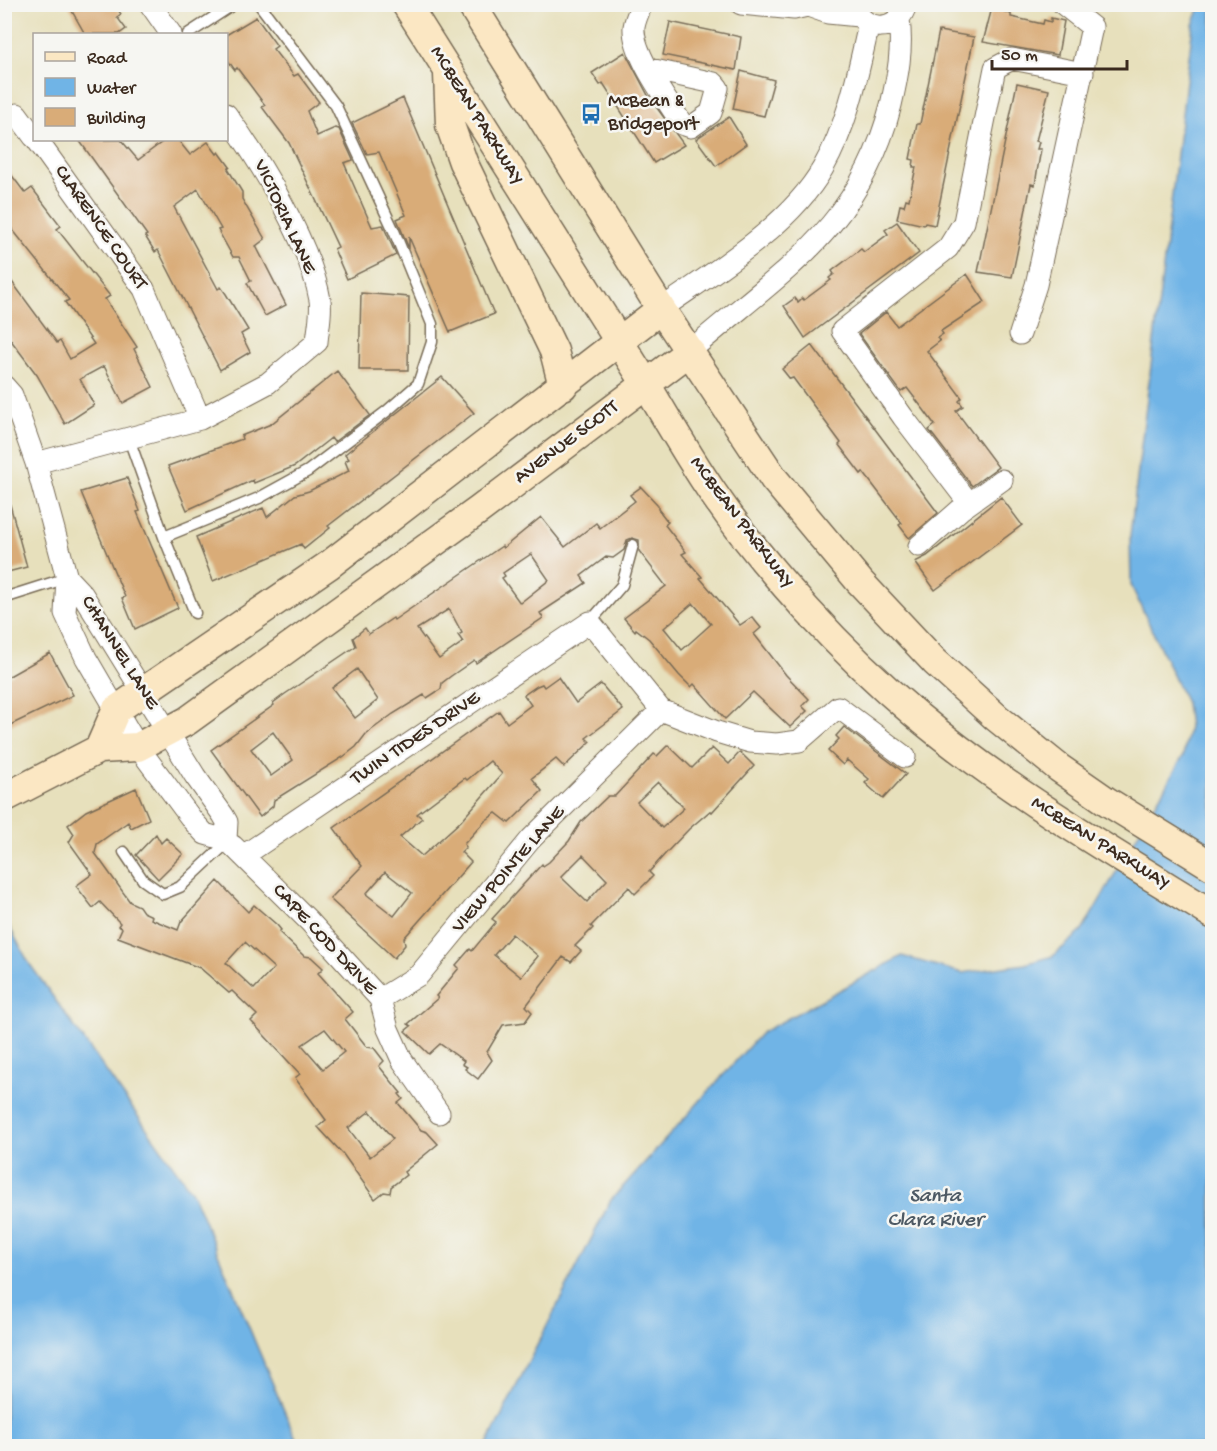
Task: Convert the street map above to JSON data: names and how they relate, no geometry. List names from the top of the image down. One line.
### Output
{"streets":{"main road":["MCBEAN PARKWAY","AVENUE SCOTT"],"street":["VICTORIA LANE","CLARENCE COURT","CHANNEL LANE","TWIN TIDES DRIVE","VIEW POINTE LANE","CAPE COD DRIVE"]},"crossings":[["MCBEAN PARKWAY","AVENUE SCOTT"],["VICTORIA LANE","CLARENCE COURT"],["AVENUE SCOTT","CHANNEL LANE"],["AVENUE SCOTT","CAPE COD DRIVE"],["CHANNEL LANE","CAPE COD DRIVE"],["TWIN TIDES DRIVE","CAPE COD DRIVE"],["VIEW POINTE LANE","CAPE COD DRIVE"]],"water":["Santa Clara River"],"places":{"bus stop":["McBean & Bridgeport"]},"legend":["Road","Water","Building"],"scale_bar":"50 m"}
